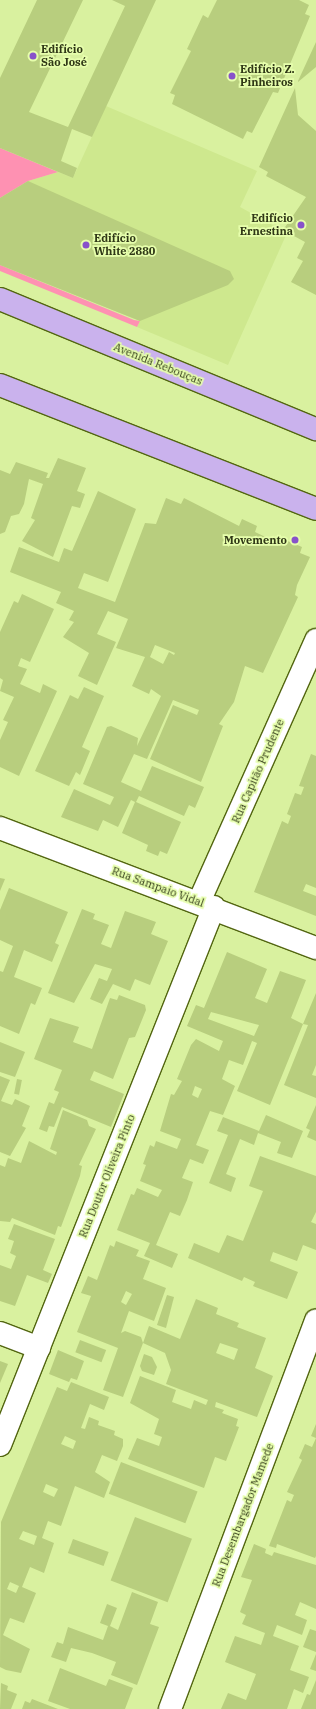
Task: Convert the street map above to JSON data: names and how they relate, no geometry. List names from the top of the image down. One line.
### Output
{"streets":{"main road":["Avenida Rebouças"],"street":["Rua Capitão Prudente","Rua Sampaio Vidal","Rua Doutor Oliveira Pinto","Rua Desembargador Mamede"]},"crossings":[["Rua Capitão Prudente","Rua Sampaio Vidal"],["Rua Capitão Prudente","Rua Doutor Oliveira Pinto"],["Rua Sampaio Vidal","Rua Doutor Oliveira Pinto"]],"places":["Edifício São José","Edifício Z. Pinheiros","Edifício Ernestina","Edifício White 2880","Movemento"]}
